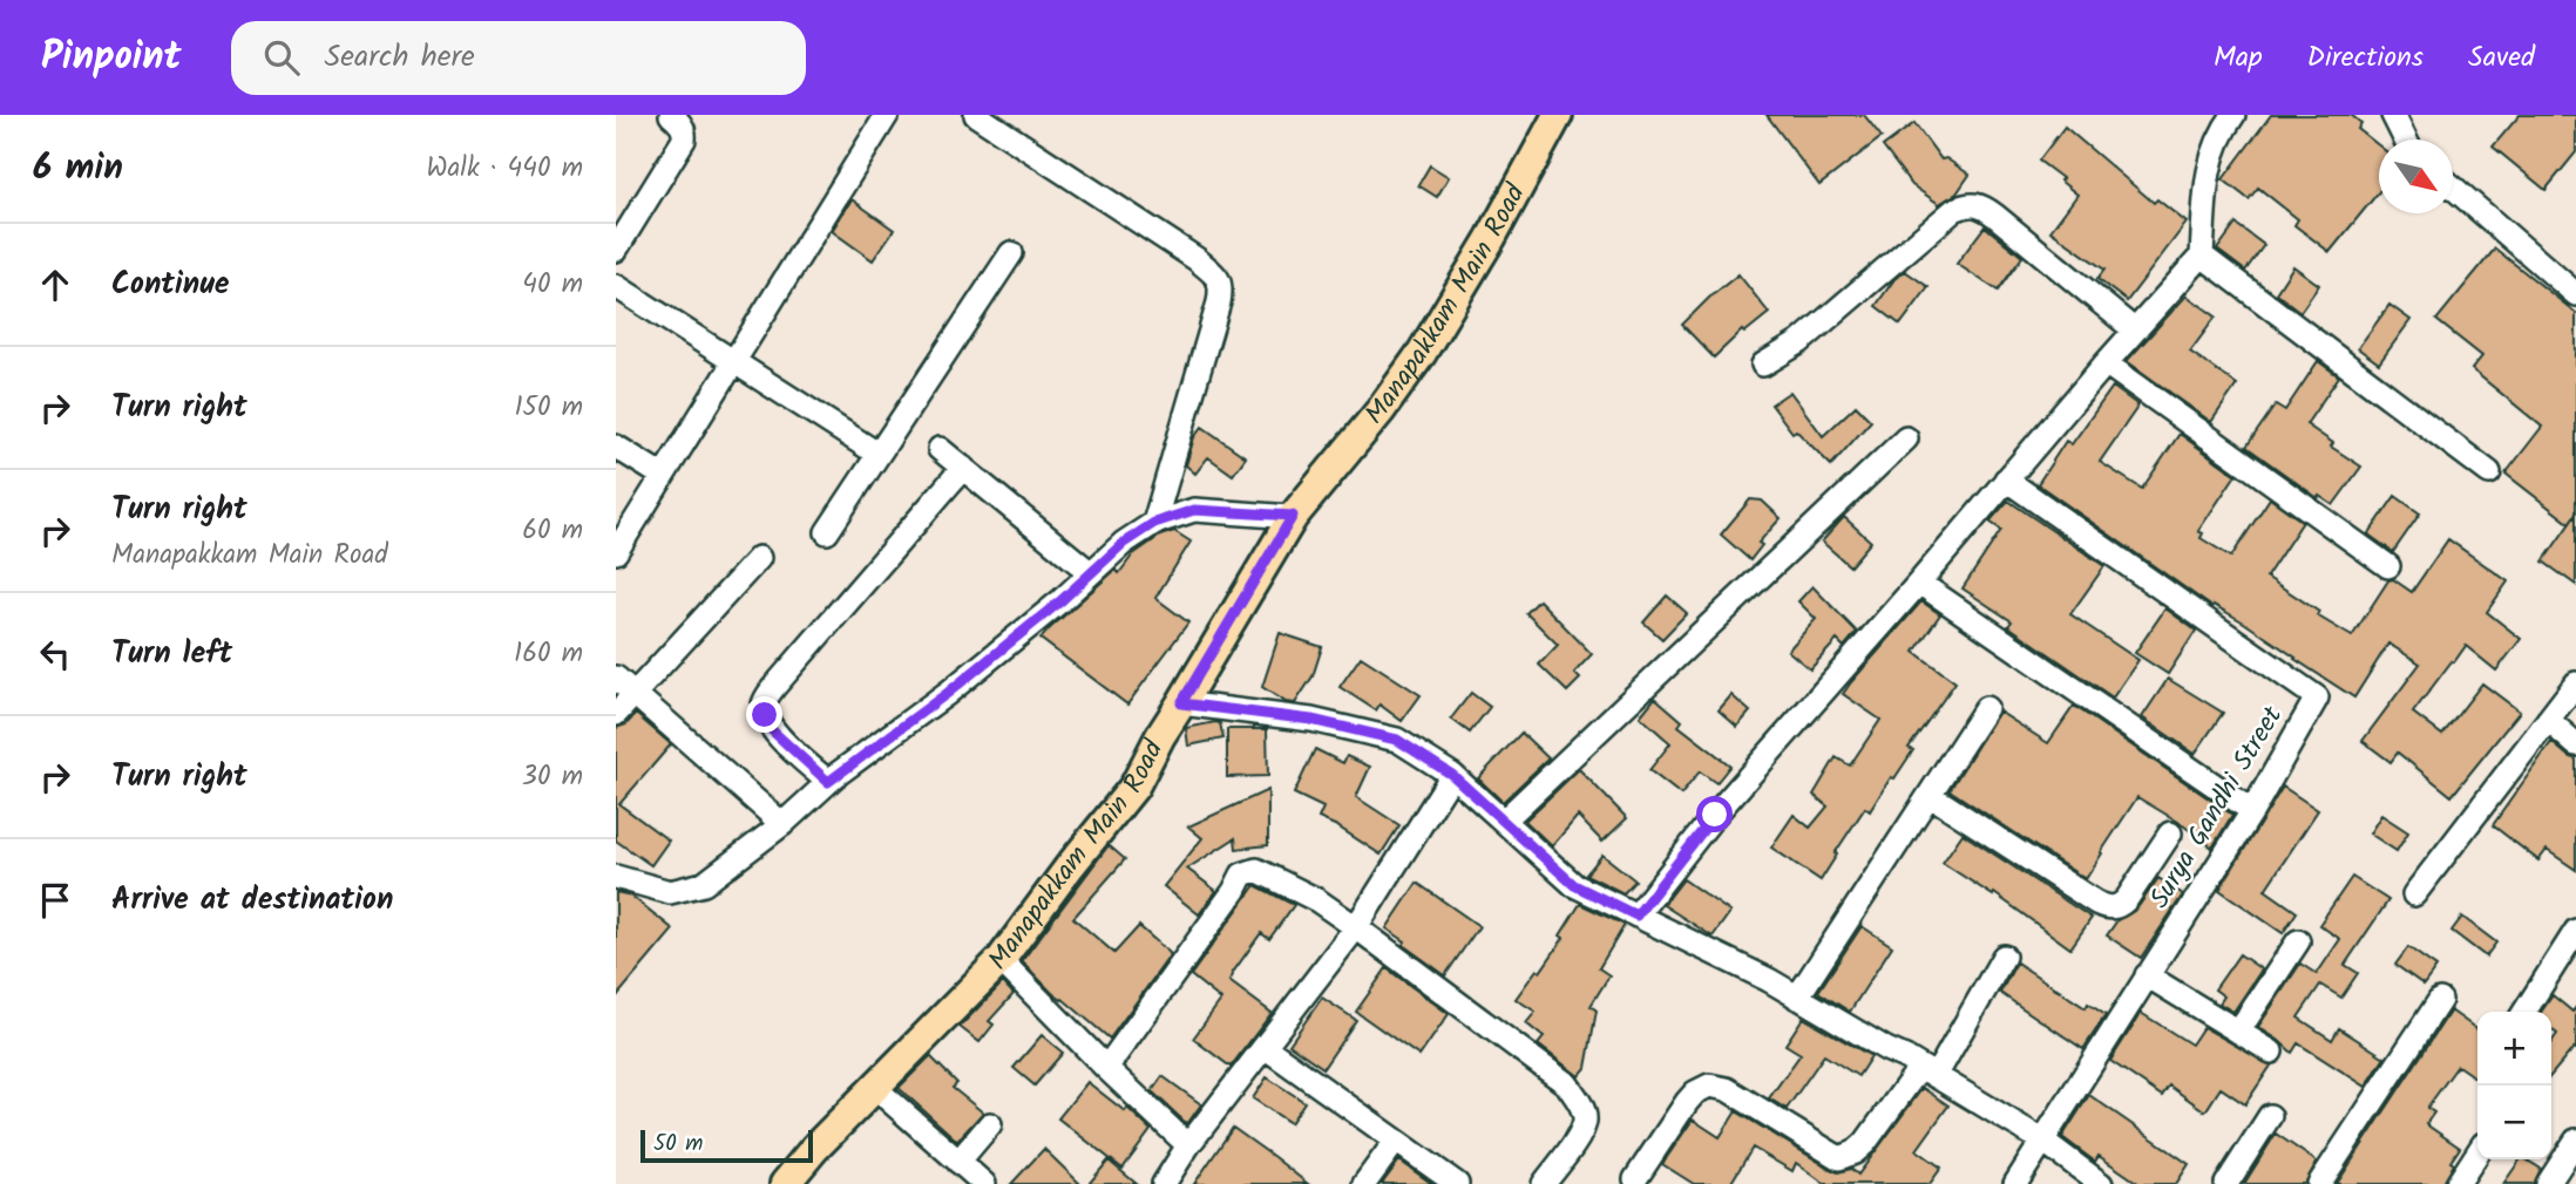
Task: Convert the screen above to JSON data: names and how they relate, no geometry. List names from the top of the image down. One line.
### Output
{"streets":{"main road":["Manapakkam Main Road"],"street":["Surya Gandhi Street"]},"scale_bar":"50 m","north":"bottom right","page":{"header":"Pinpoint","search":"Search here","nav":["Map","Directions","Saved"],"heading":["6 min","Walk · 440 m"],"list":[["Continue","40 m"],["Turn right","150 m"],["Turn right","Manapakkam Main Road","60 m"],["Turn left","160 m"],["Turn right","30 m"],"Arrive at destination"],"map_buttons":["+","−"],"scale":"50 m"}}
